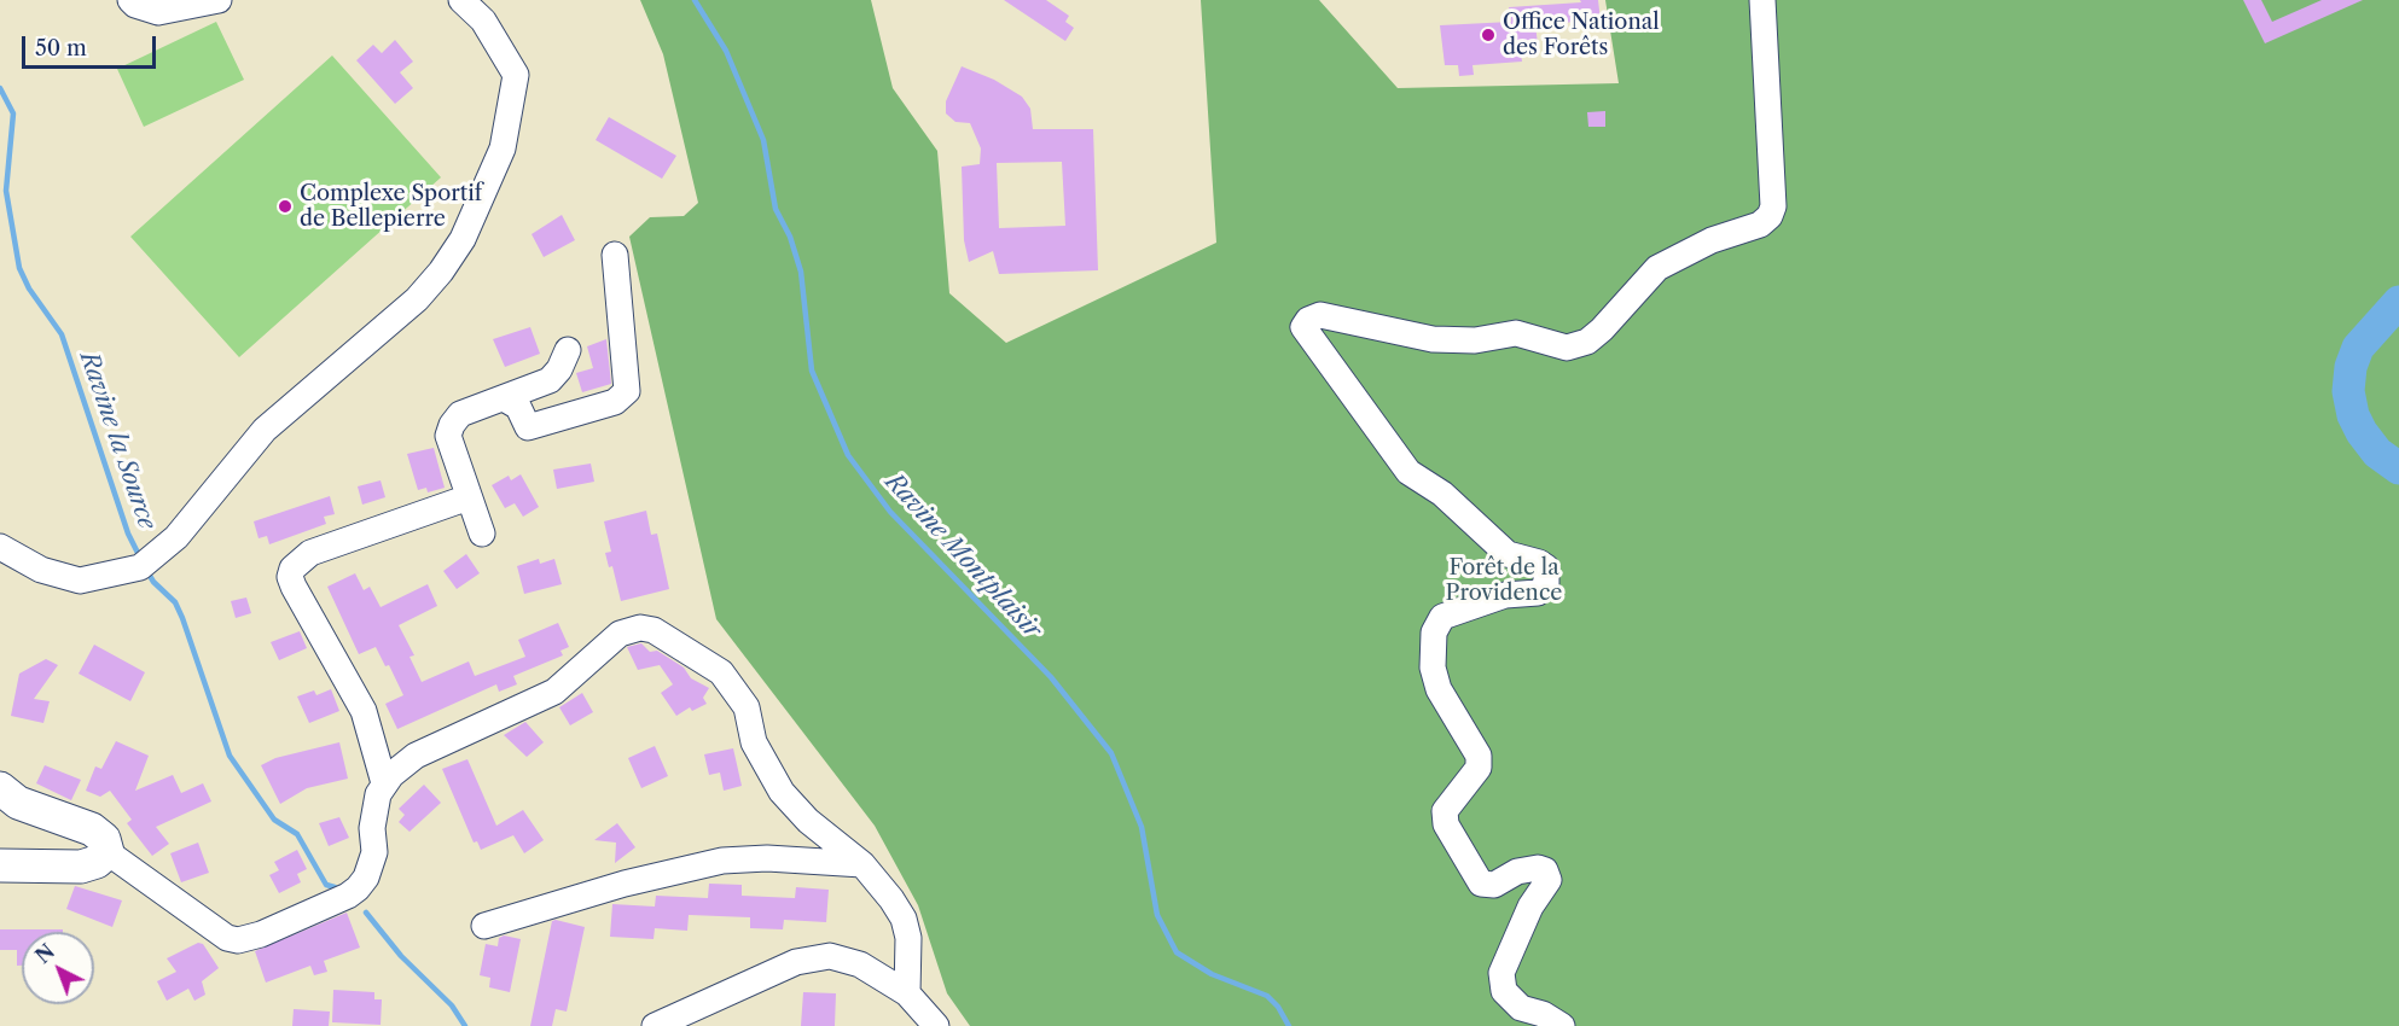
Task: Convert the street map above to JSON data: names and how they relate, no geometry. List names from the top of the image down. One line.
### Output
{"water":["Ravine la Source","Ravine Montplaisir"],"parks":["Forêt de la Providence"],"places":["Office National des Forêts","Complexe Sportif de Bellepierre"],"scale_bar":"50 m","north":"top left"}
